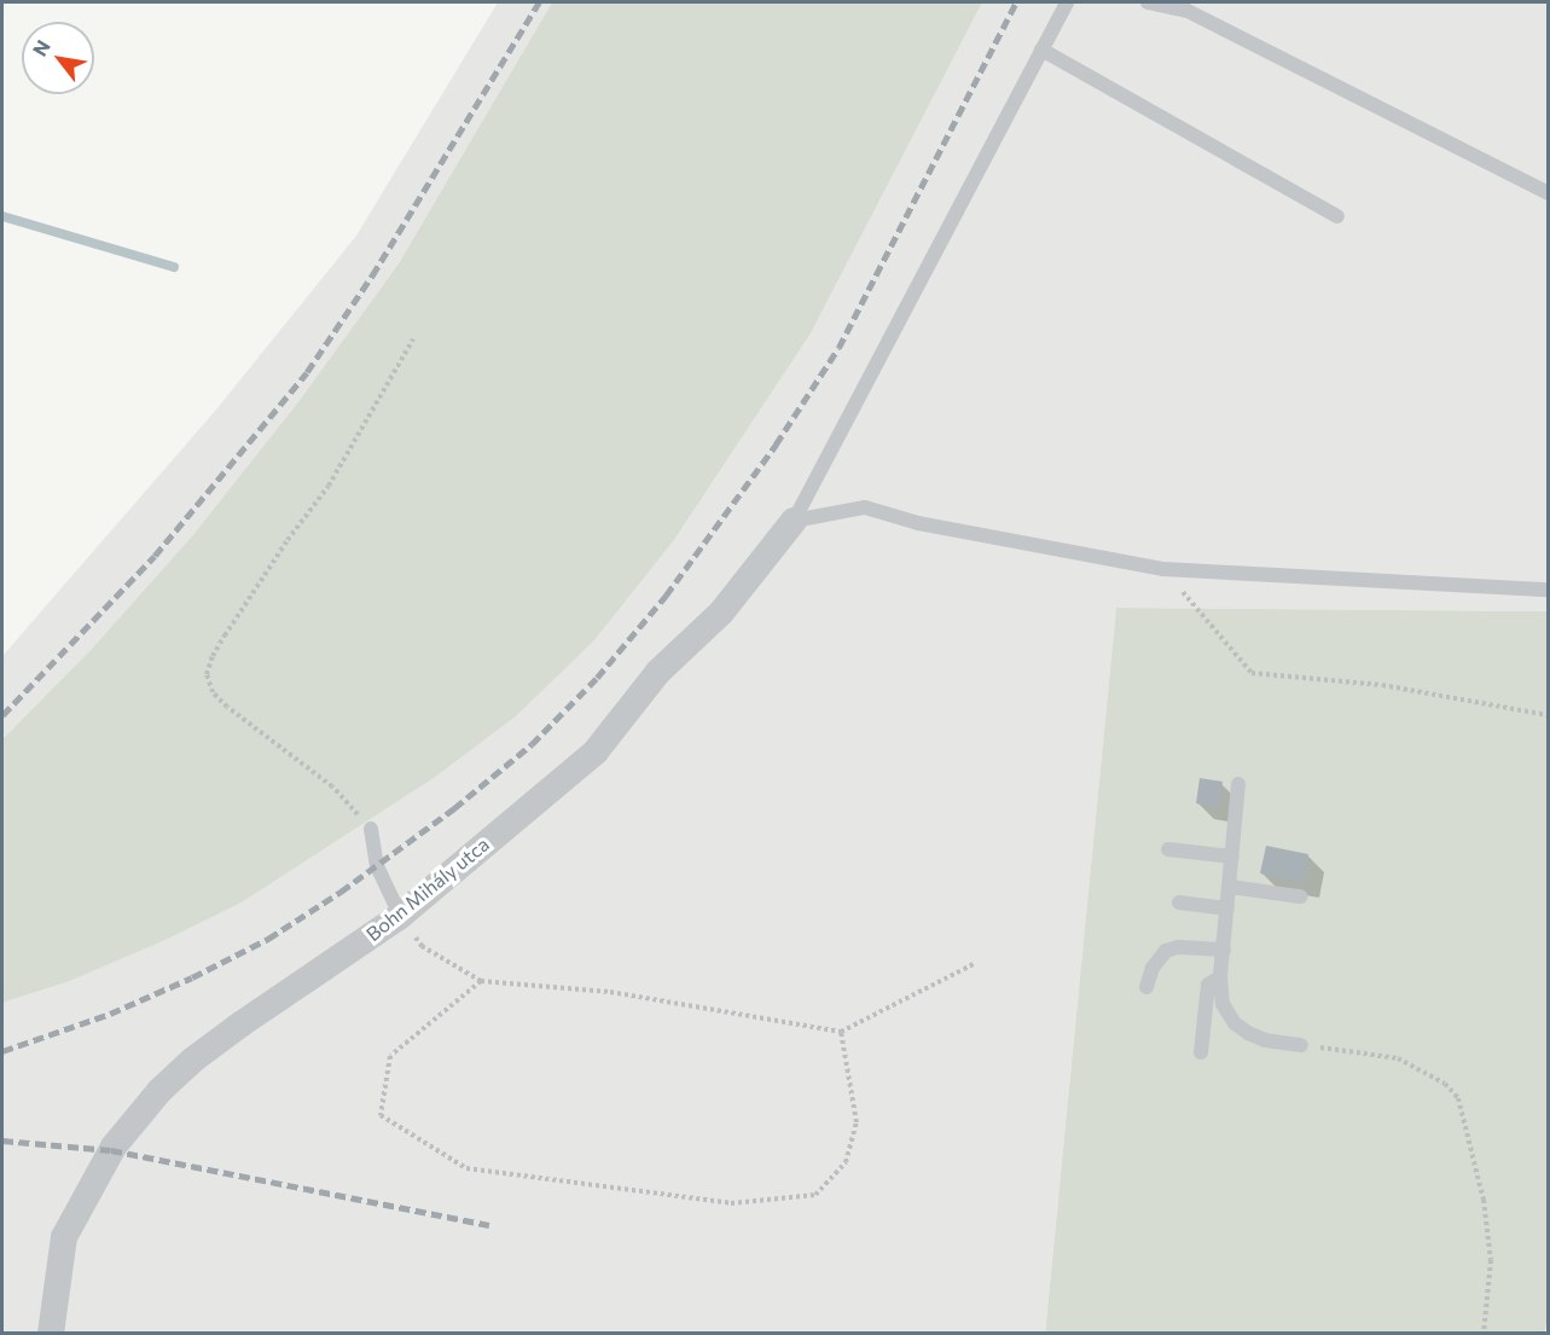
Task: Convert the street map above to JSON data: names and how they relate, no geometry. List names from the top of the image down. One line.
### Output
{"streets":{"street":["Bohn Mihály utca"]},"north":"top left"}
